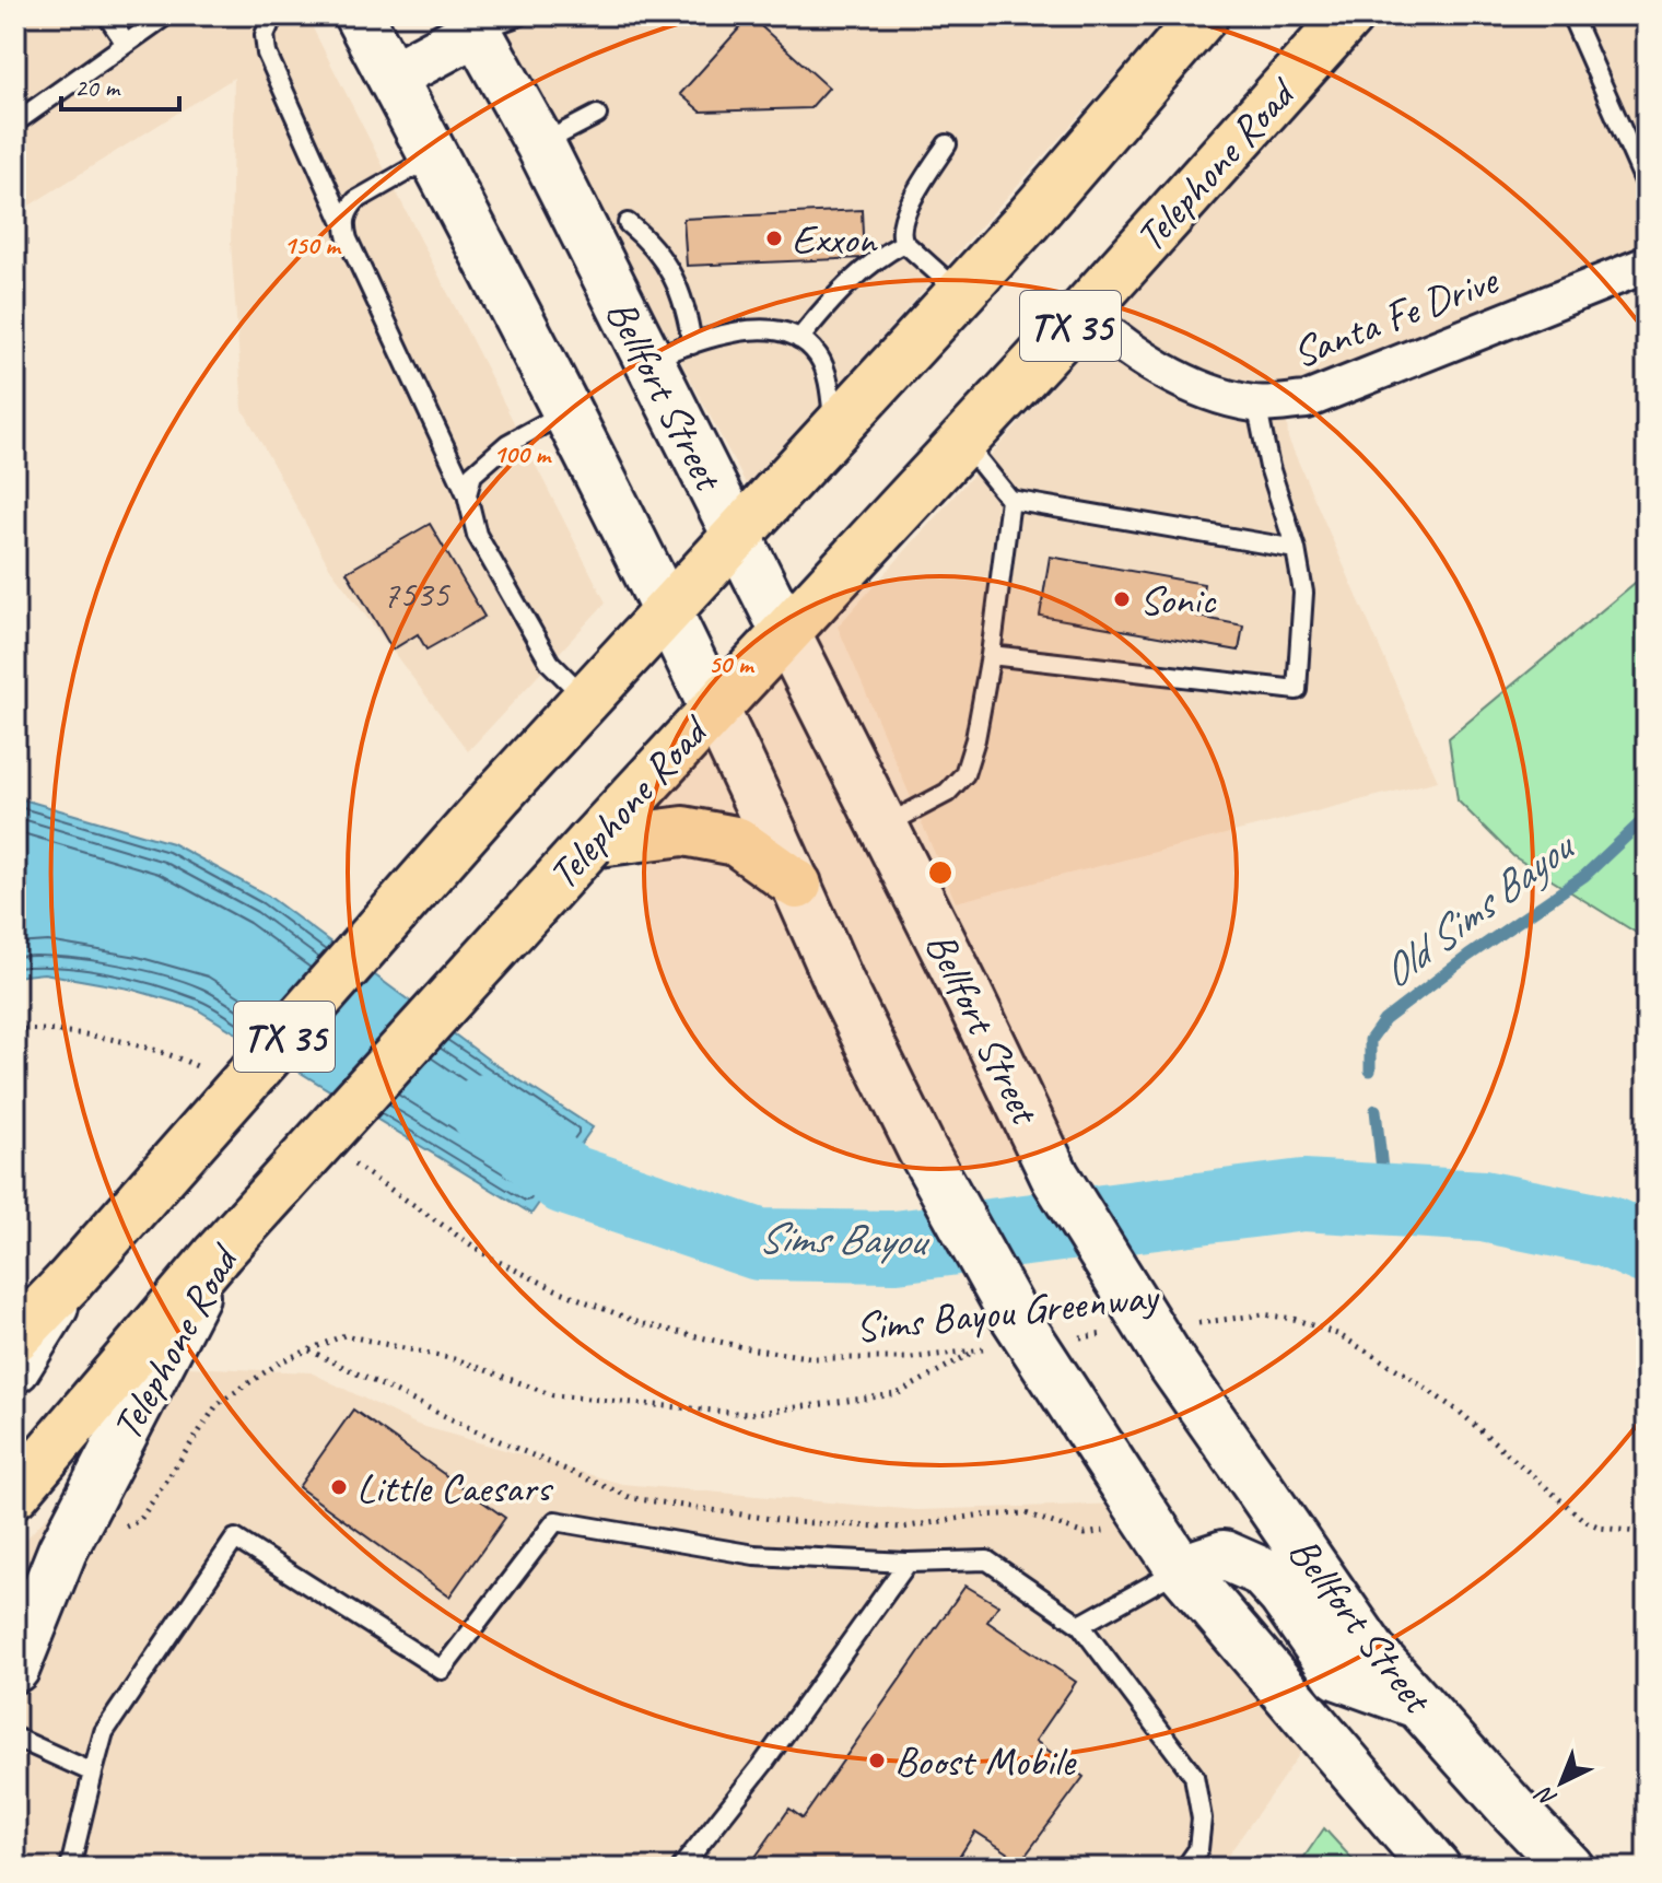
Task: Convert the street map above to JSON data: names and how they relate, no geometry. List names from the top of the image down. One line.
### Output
{"streets":{"main road":["Telephone Road","TX 35","Bellfort Street"],"street":["Santa Fe Drive"],"path":["Sims Bayou Greenway"]},"crossings":[["Telephone Road","Santa Fe Drive"],["Telephone Road","TX 35"],["Telephone Road","Bellfort Street"],["TX 35","Bellfort Street"]],"water":["Old Sims Bayou","Sims Bayou"],"places":["Exxon","Sonic","Little Caesars","Boost Mobile"],"house_numbers":["7535"],"scale_bar":"20 m","north":"bottom left","rings":["150 m","100 m","50 m"]}
